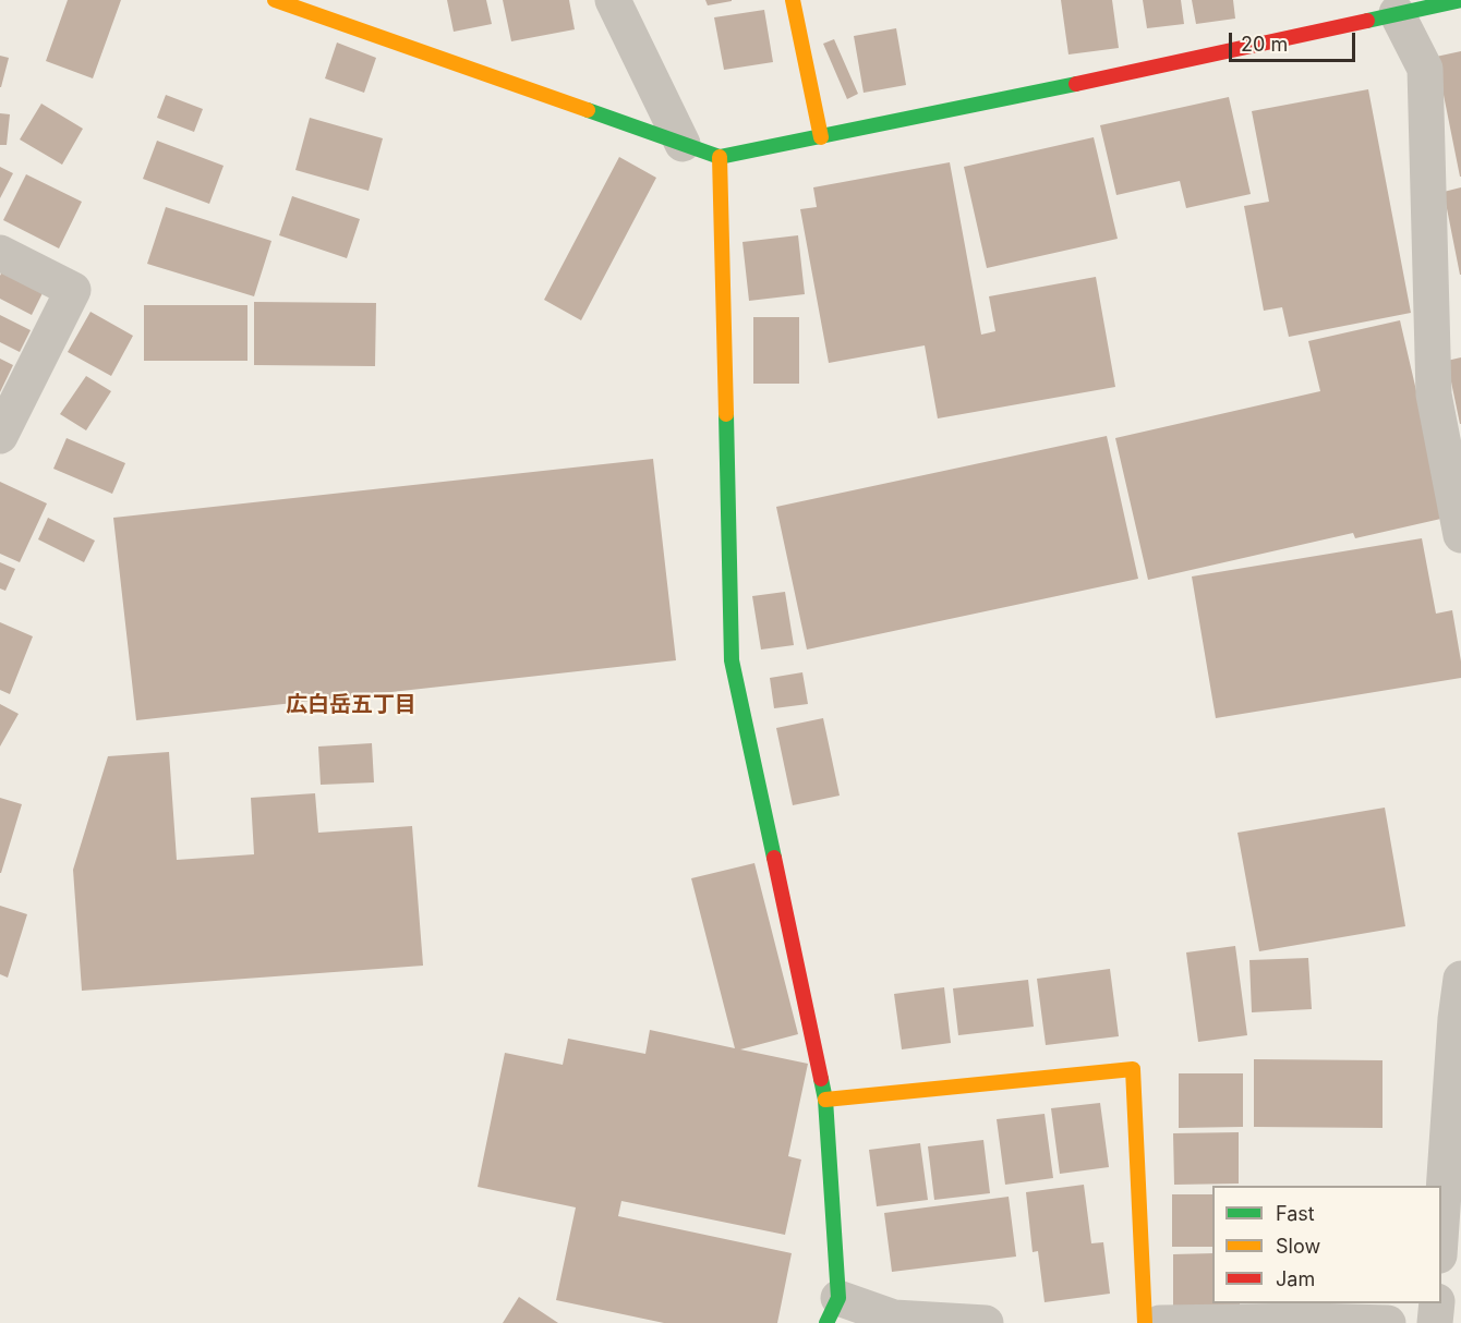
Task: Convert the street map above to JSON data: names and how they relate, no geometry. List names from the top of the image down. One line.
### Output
{"districts":["広白岳五丁目"],"legend":["Fast","Slow","Jam"],"scale_bar":"20 m"}
